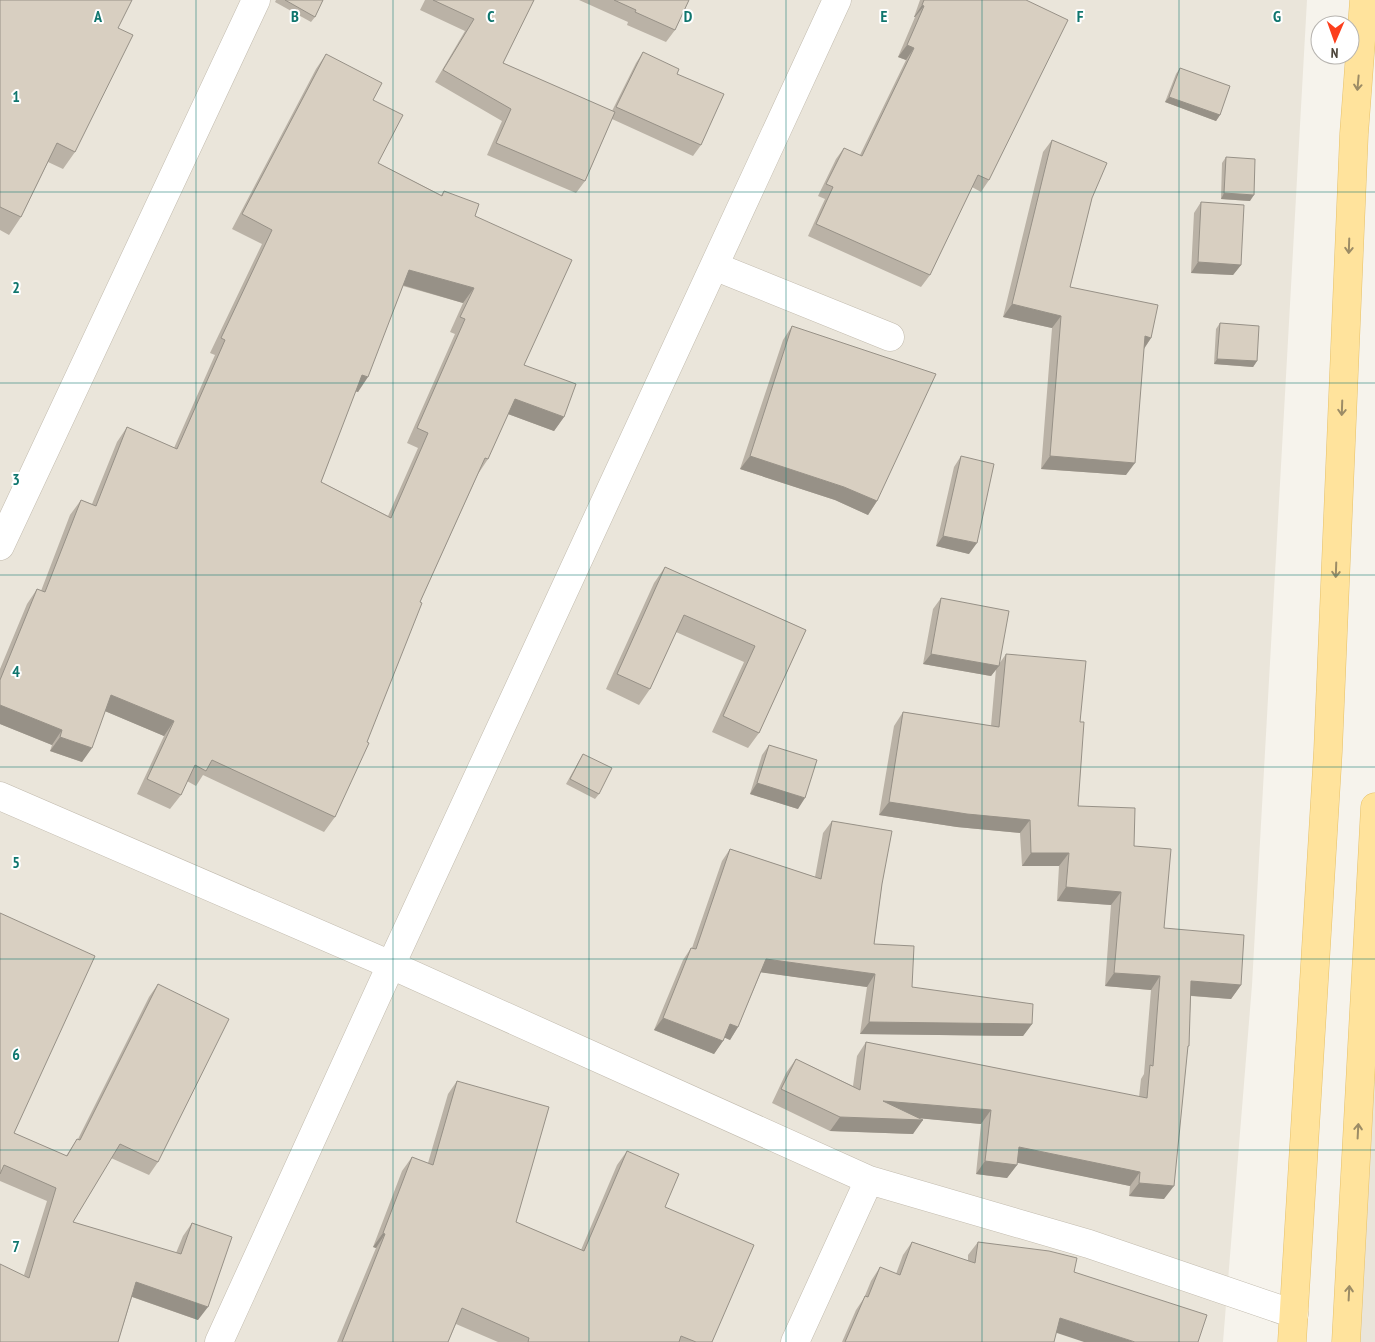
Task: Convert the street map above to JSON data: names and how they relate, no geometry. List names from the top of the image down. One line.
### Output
{"north":"bottom","grid":{"columns":["A","B","C","D","E","F","G"],"rows":["1","2","3","4","5","6","7"]}}
